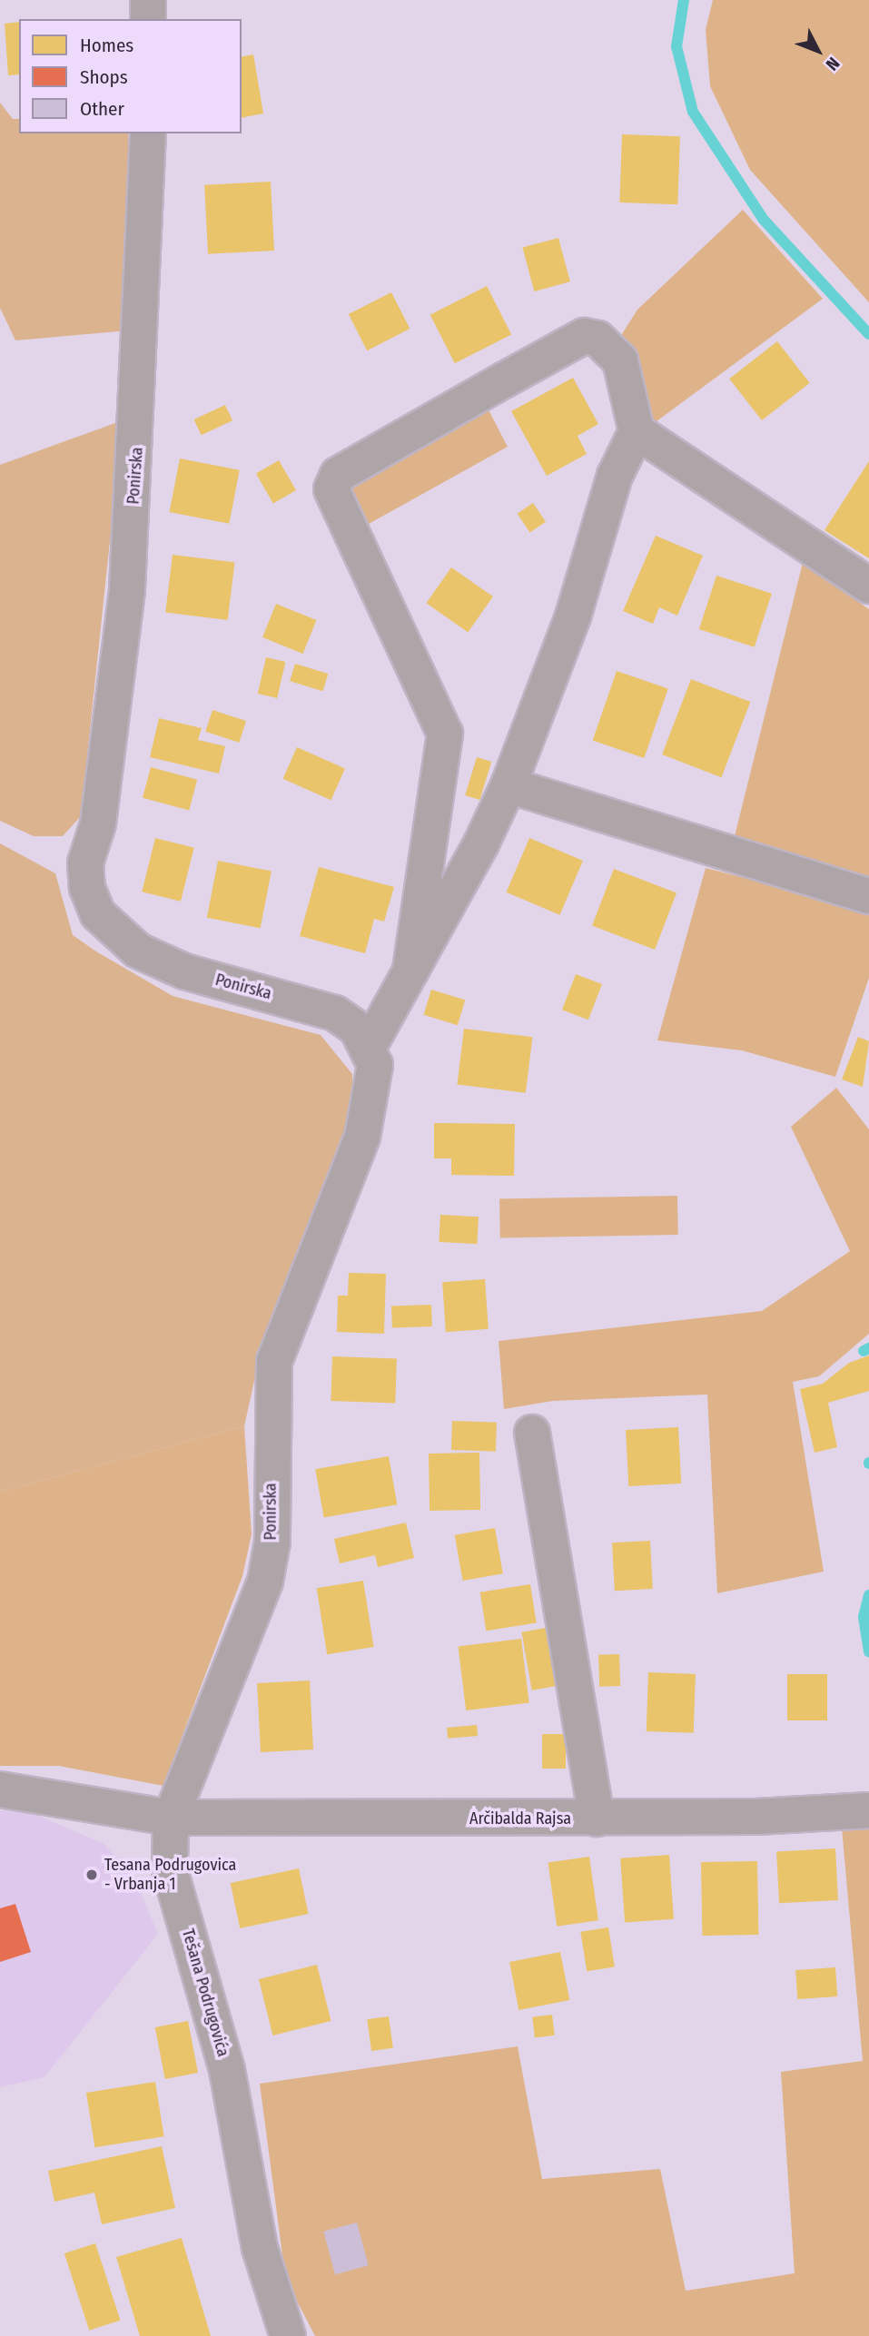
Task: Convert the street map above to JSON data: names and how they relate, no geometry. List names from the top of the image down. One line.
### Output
{"streets":{"street":["Ponirska","Arčibalda Rajsa","Tešana Podrugovića"]},"crossings":[["Ponirska","Arčibalda Rajsa"],["Ponirska","Tešana Podrugovića"],["Arčibalda Rajsa","Tešana Podrugovića"]],"places":["Tesana Podrugovica - Vrbanja 1"],"legend":["Homes","Shops","Other"],"north":"bottom right"}
